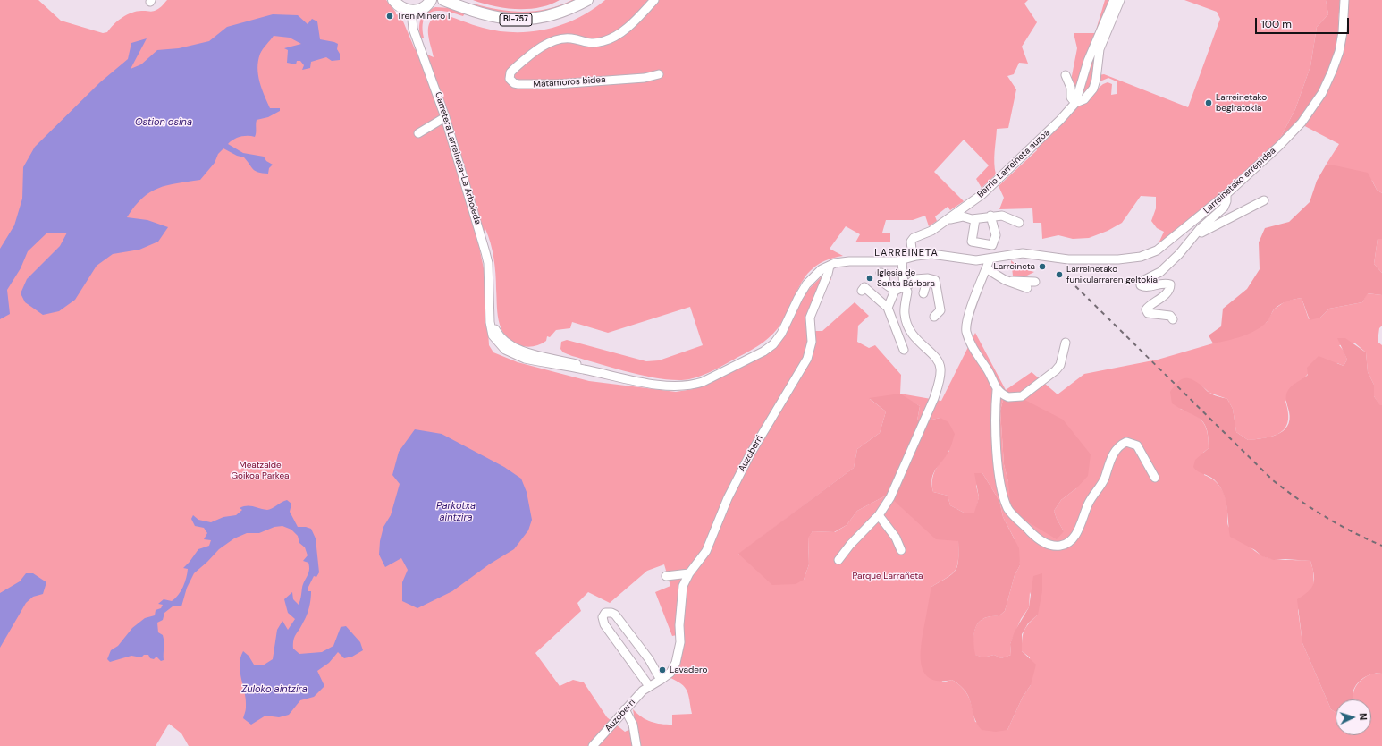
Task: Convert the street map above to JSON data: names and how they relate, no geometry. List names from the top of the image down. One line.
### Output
{"streets":{"main road":["BI-757"],"street":["Matamoros bidea","Carretera Larreineta-La Arboleda","Barrio Larreineta auzoa","Larreinetako errepidea","Auzoberri"]},"crossings":[["Carretera Larreineta-La Arboleda","Auzoberri"]],"districts":["LARREINETA"],"water":["Ostion osina","Parkotxa aintzira","Zuloko aintzira"],"parks":["Meatzalde Goikoa Parkea","Parque Larrañeta"],"places":["Tren Minero I","Larreinetako begiratokia","Larreineta","Larreinetako funikularraren geltokia","Iglesia de Santa Bárbara","Lavadero"],"scale_bar":"100 m","north":"right"}
